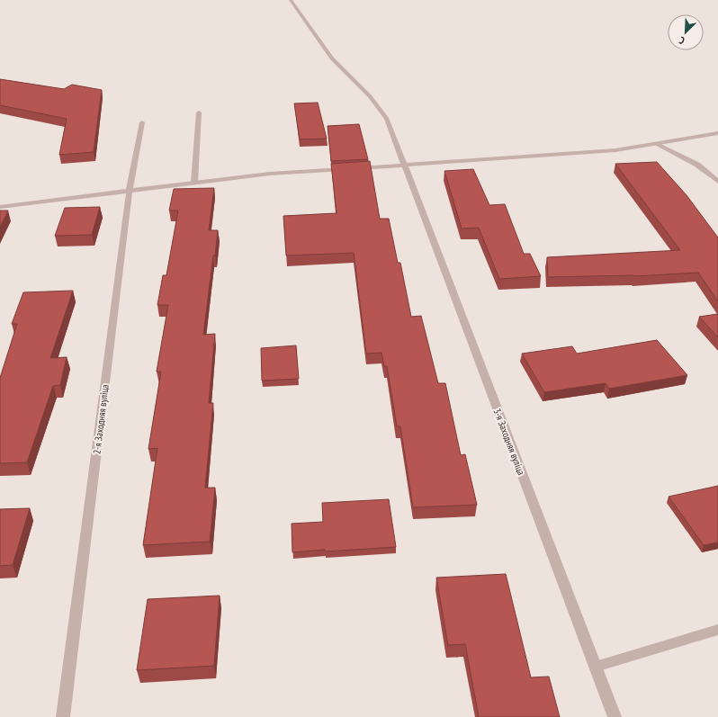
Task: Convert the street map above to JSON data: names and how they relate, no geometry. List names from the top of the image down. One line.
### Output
{"streets":{"street":["2-я Заходняя вуліца","3-я Заходняя вуліца"]},"north":"bottom left"}
